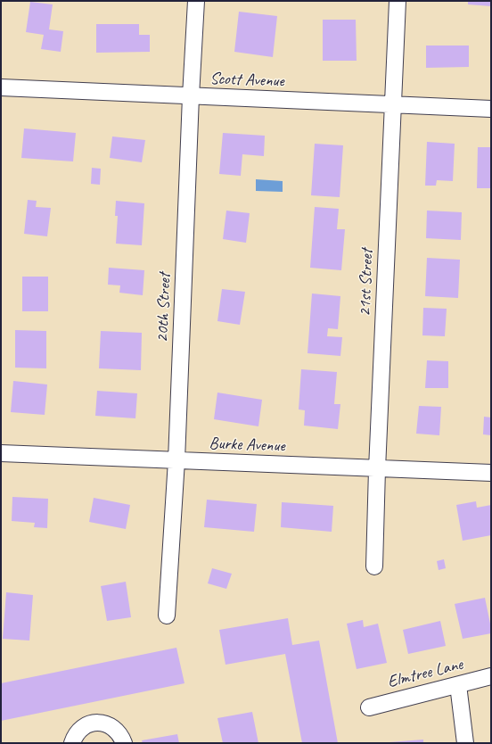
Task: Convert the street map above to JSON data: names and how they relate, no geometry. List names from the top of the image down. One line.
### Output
{"streets":{"street":["Scott Avenue","21st Street","20th Street","Burke Avenue","Elmtree Lane"]},"crossings":[["Scott Avenue","21st Street"],["Scott Avenue","20th Street"],["21st Street","Burke Avenue"],["20th Street","Burke Avenue"]]}
